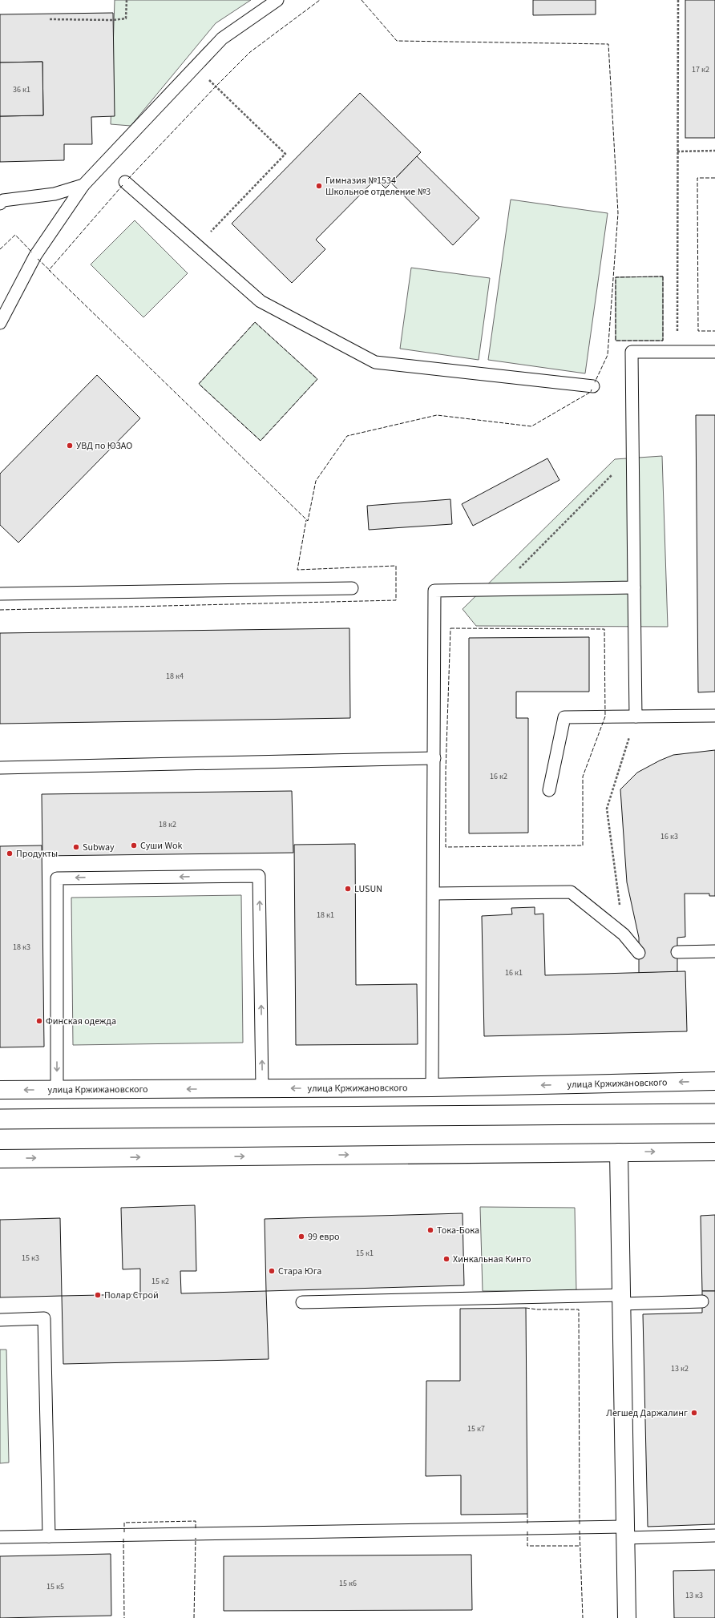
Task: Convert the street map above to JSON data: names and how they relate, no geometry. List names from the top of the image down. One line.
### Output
{"streets":{"street":["улица Кржижановского"]},"places":["Гимназия №1534 Школьное отделение №3","УВД по ЮЗАО","Суши Wok","Subway","Продукты","LUSUN","Финская одежда","Тока-Бока","99 евро","Хинкальная Кинто","Стара Юга","Полар Строй","Легшед Даржалинг"],"house_numbers":["17 к2","36 к1","18 к4","16 к2","18 к2","16 к3","18 к1","18 к3","16 к1","15 к1","15 к3","15 к2","13 к2","15 к7","15 к6","15 к5","13 к3"]}
